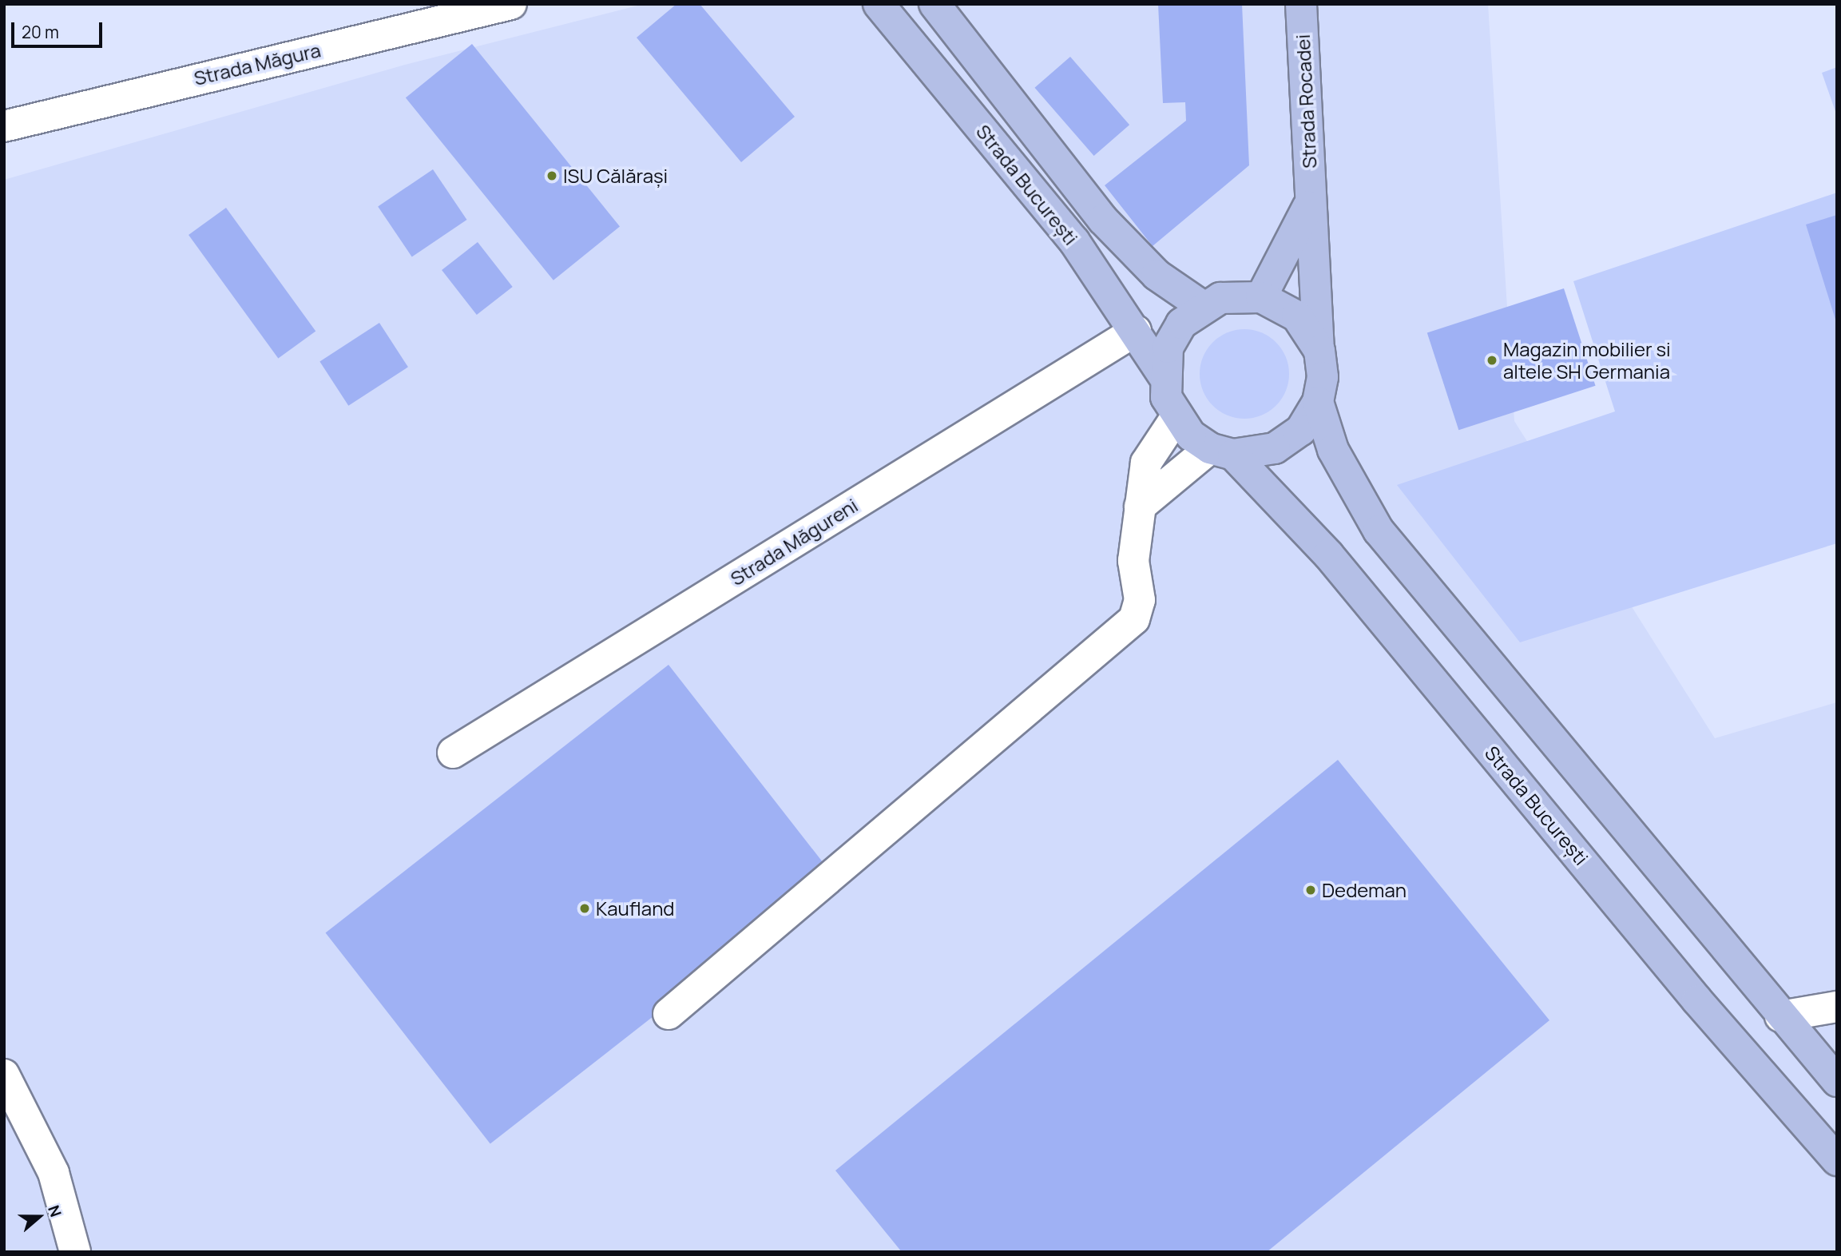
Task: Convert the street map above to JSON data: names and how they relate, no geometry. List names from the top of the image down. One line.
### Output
{"streets":{"main road":["Strada Rocadei","Strada București"],"street":["Strada Măgura","Strada Măgureni"]},"crossings":[["Strada Rocadei","Strada București"],["Strada București","Strada Măgureni"]],"places":["ISU Călărași","Magazin mobilier si altele SH Germania","Dedeman","Kaufland"],"scale_bar":"20 m","north":"right"}
